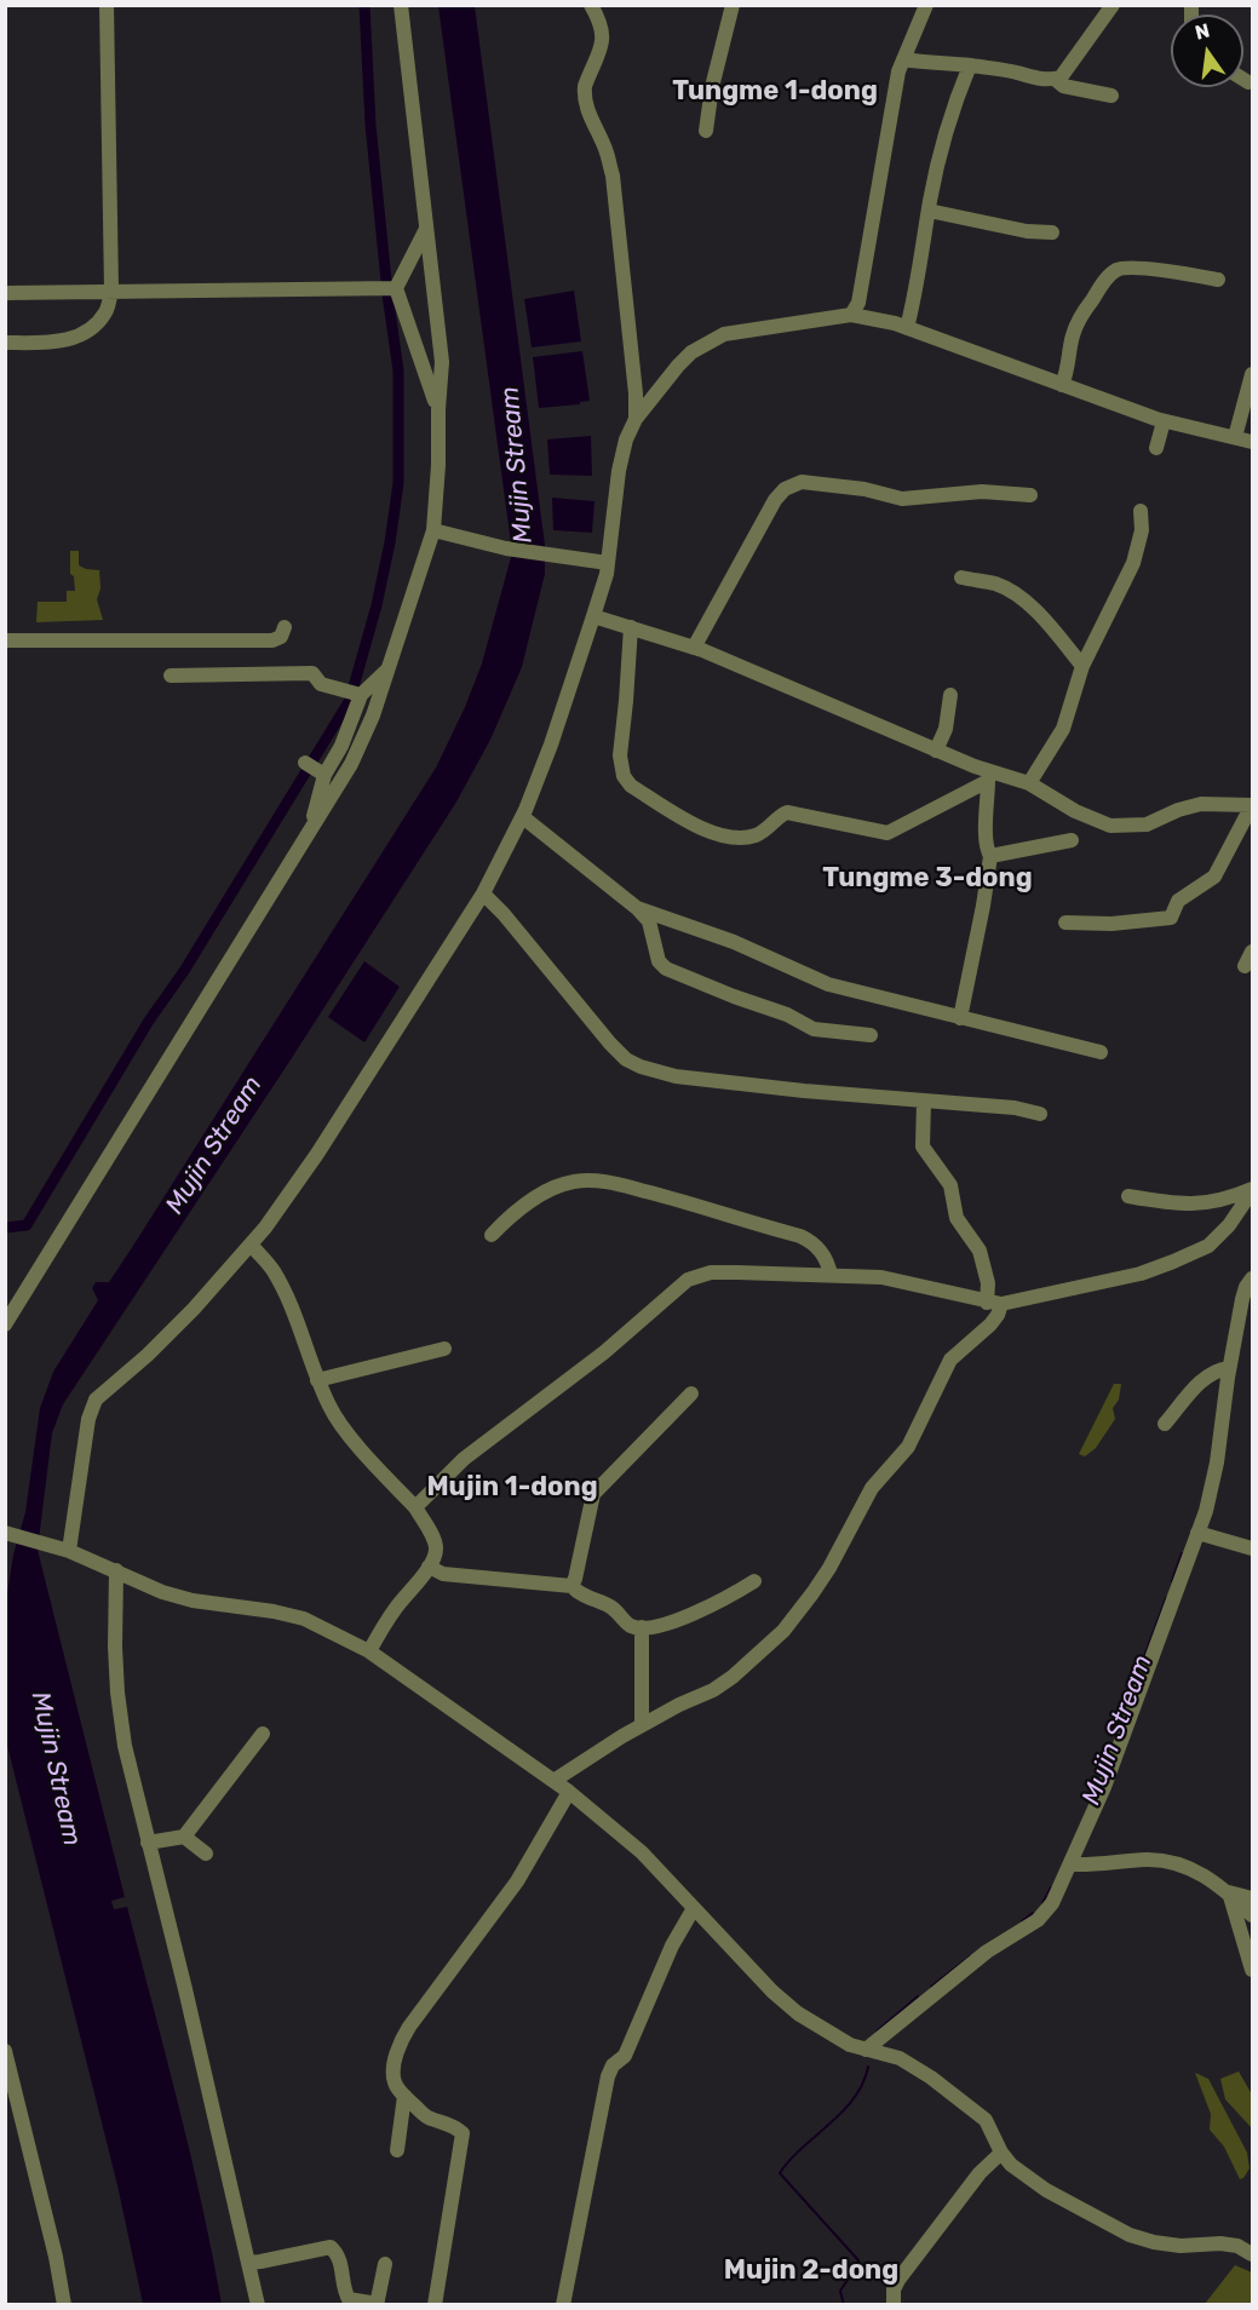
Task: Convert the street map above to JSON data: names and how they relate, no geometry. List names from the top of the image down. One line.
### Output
{"districts":["Tungme 1-dong","Tungme 3-dong","Mujin 1-dong","Mujin 2-dong"],"water":["Mujin Stream"],"north":"top"}
